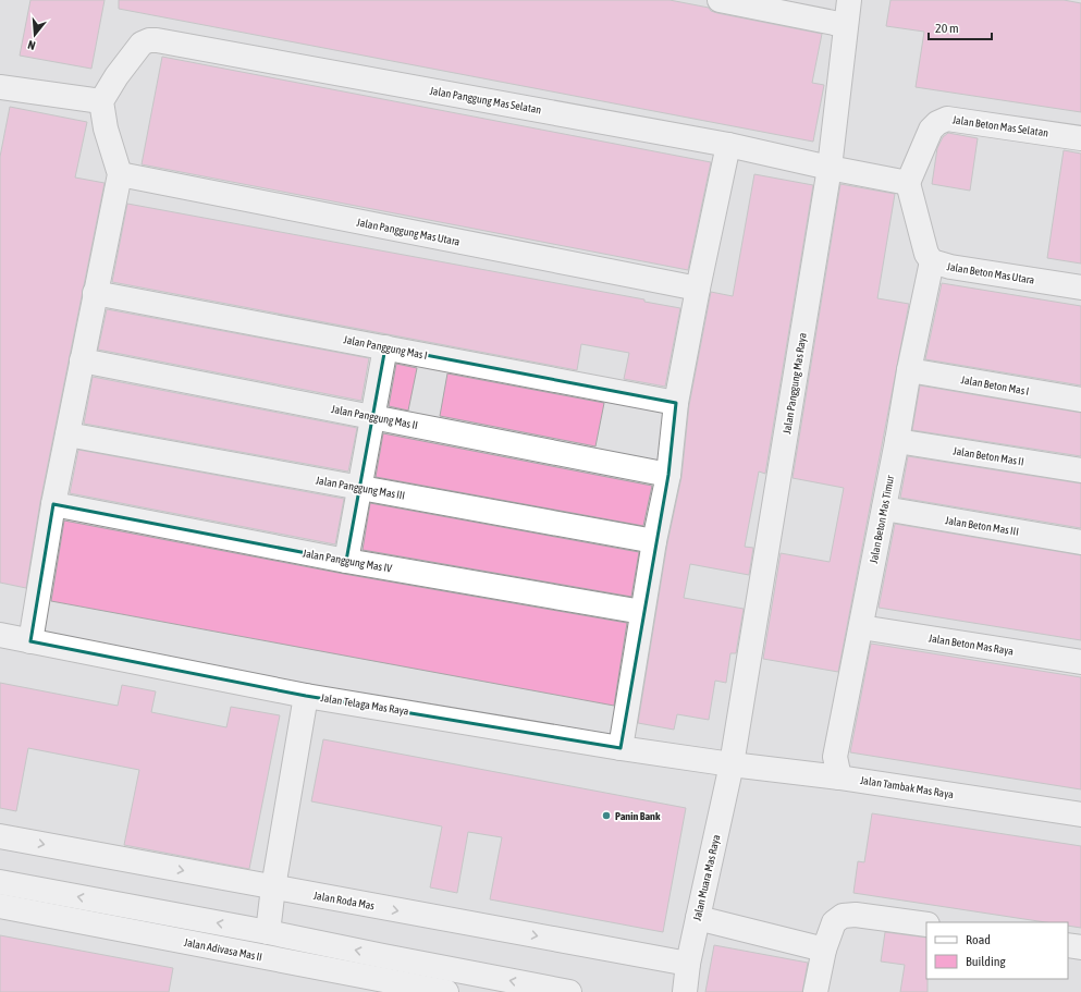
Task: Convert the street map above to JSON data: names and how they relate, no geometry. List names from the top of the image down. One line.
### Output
{"streets":{"street":["Jalan Panggung Mas Selatan","Jalan Beton Mas Selatan","Jalan Panggung Mas Utara","Jalan Beton Mas Utara","Jalan Panggung Mas I","Jalan Panggung Mas Raya","Jalan Beton Mas I","Jalan Panggung Mas II","Jalan Beton Mas II","Jalan Panggung Mas III","Jalan Beton Mas Timur","Jalan Beton Mas III","Jalan Panggung Mas IV","Jalan Beton Mas Raya","Jalan Telaga Mas Raya","Jalan Tambak Mas Raya","Jalan Muara Mas Raya","Jalan Roda Mas","Jalan Adivasa Mas II"]},"crossings":[["Jalan Panggung Mas Selatan","Jalan Panggung Mas Raya"],["Jalan Beton Mas Selatan","Jalan Beton Mas Utara"],["Jalan Beton Mas Utara","Jalan Beton Mas Timur"],["Jalan Panggung Mas Raya","Jalan Telaga Mas Raya"],["Jalan Panggung Mas Raya","Jalan Tambak Mas Raya"],["Jalan Panggung Mas Raya","Jalan Muara Mas Raya"],["Jalan Beton Mas I","Jalan Beton Mas Timur"],["Jalan Beton Mas II","Jalan Beton Mas Timur"],["Jalan Beton Mas Timur","Jalan Beton Mas III"],["Jalan Beton Mas Timur","Jalan Beton Mas Raya"],["Jalan Beton Mas Timur","Jalan Tambak Mas Raya"],["Jalan Telaga Mas Raya","Jalan Tambak Mas Raya"],["Jalan Telaga Mas Raya","Jalan Muara Mas Raya"],["Jalan Tambak Mas Raya","Jalan Muara Mas Raya"],["Jalan Muara Mas Raya","Jalan Roda Mas"]],"places":["Panin Bank"],"legend":["Road","Building"],"scale_bar":"20 m","north":"bottom"}
